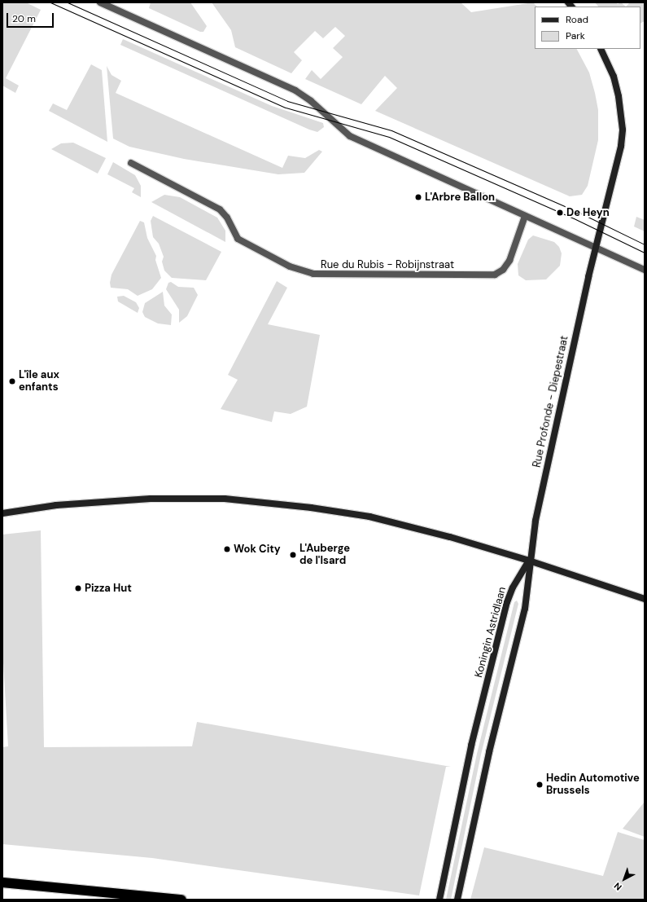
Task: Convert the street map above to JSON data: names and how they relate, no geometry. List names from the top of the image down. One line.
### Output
{"streets":{"street":["Rue du Rubis - Robijnstraat","Rue Profonde - Diepestraat","Koningin Astridlaan"]},"crossings":[["Rue Profonde - Diepestraat","Koningin Astridlaan"]],"places":["L'Arbre Ballon","De Heyn","L'île aux enfants","Wok City","L'Auberge de l'Isard","Pizza Hut","Hedin Automotive Brussels"],"legend":["Road","Park"],"scale_bar":"20 m","north":"bottom left"}
